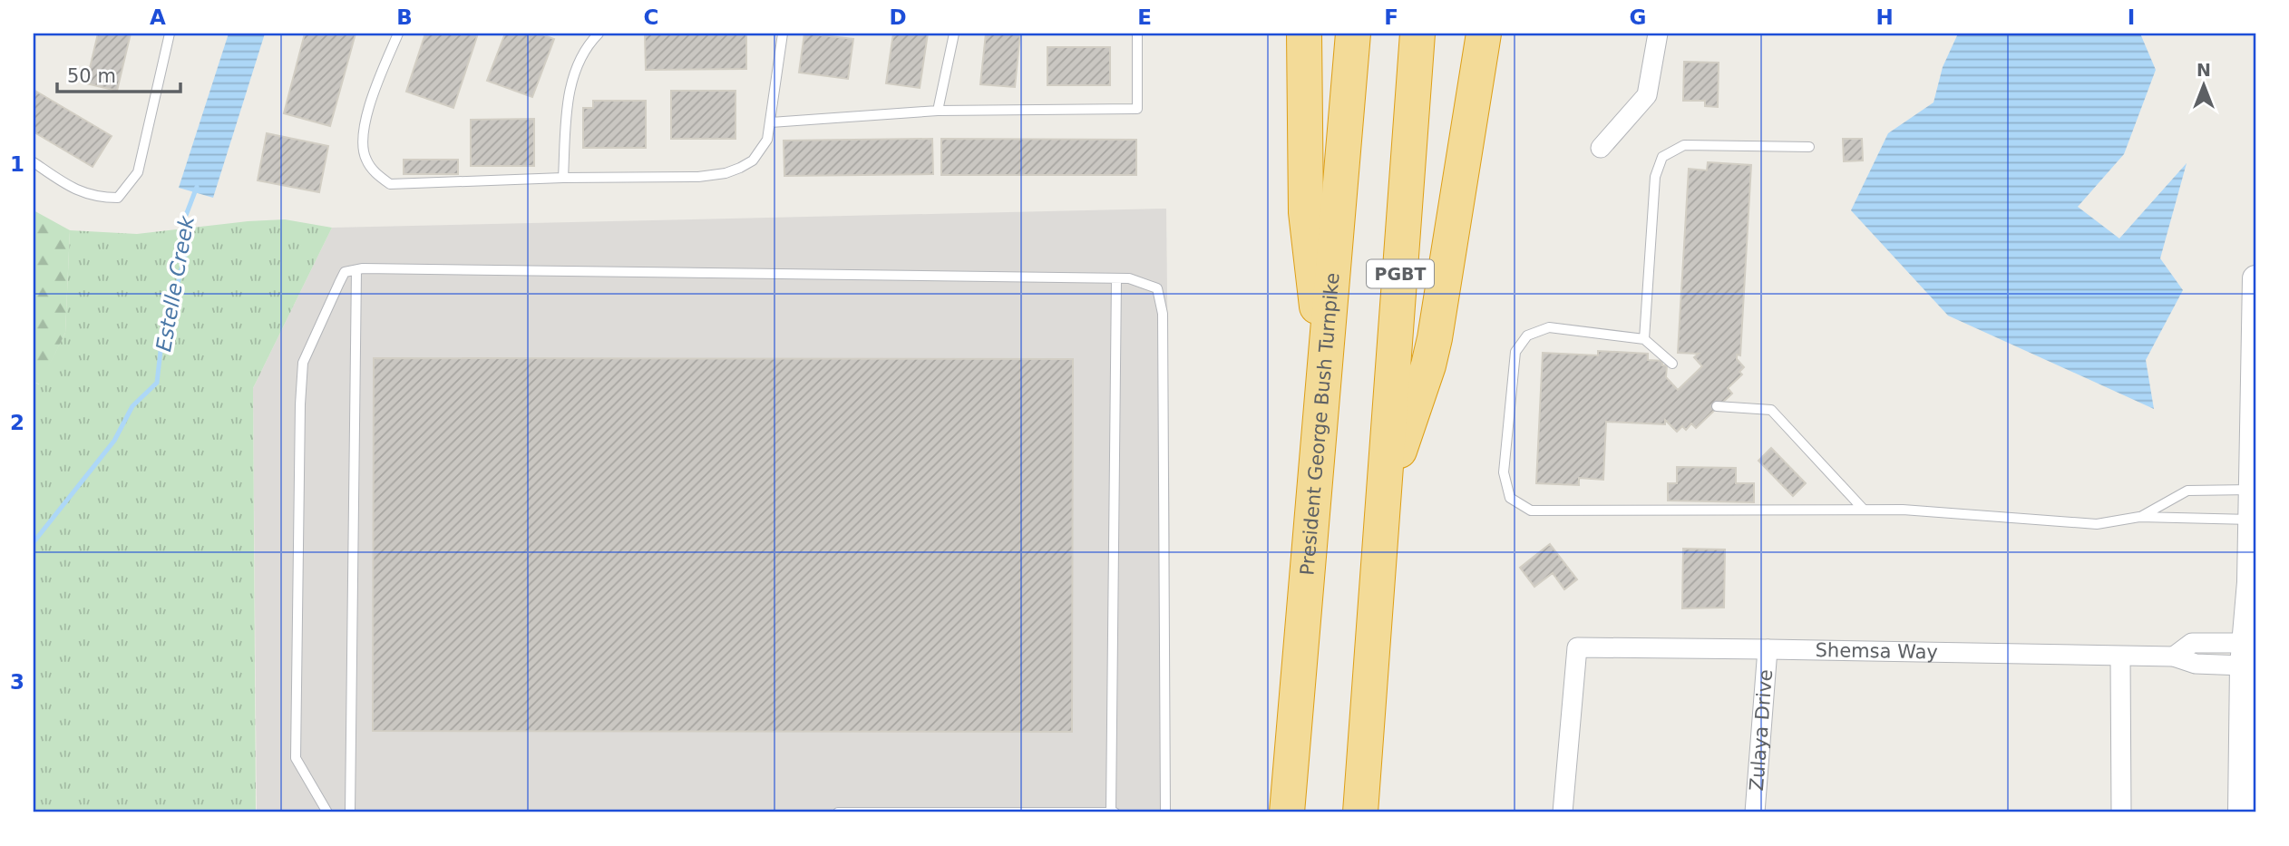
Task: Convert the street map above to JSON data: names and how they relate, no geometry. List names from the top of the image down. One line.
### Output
{"streets":{"highway":["PGBT","President George Bush Turnpike"],"street":["Shemsa Way","Zulaya Drive"]},"crossings":[["Shemsa Way","Zulaya Drive"]],"water":["Estelle Creek"],"scale_bar":"50 m","north":"top","grid":{"columns":["A","B","C","D","E","F","G","H","I"],"rows":["1","2","3"]}}
